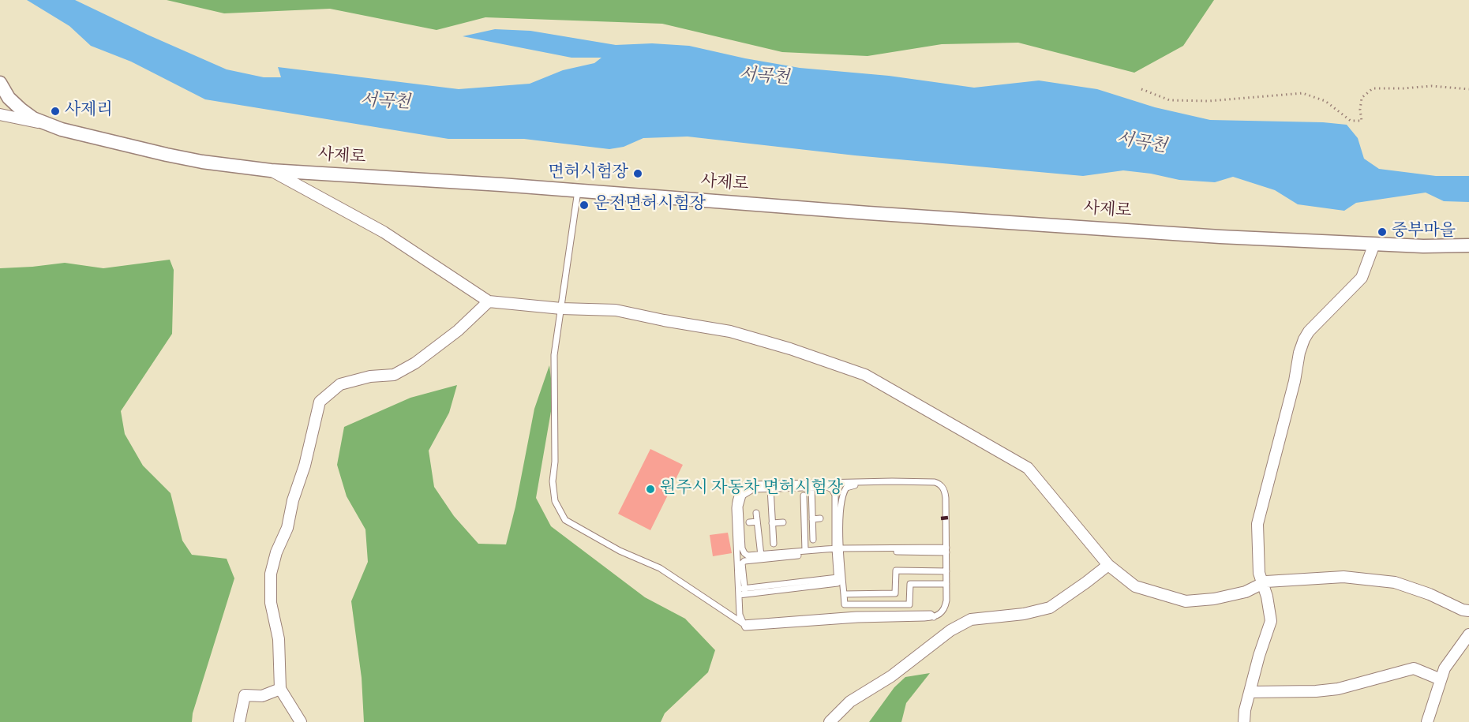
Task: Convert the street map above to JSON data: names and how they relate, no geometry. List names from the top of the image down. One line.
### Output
{"streets":{"street":["사제로"]},"water":["서곡천"],"places":["사제리","면허시험장","운전면허시험장","중부마을","원주시 자동차 면허시험장"]}
